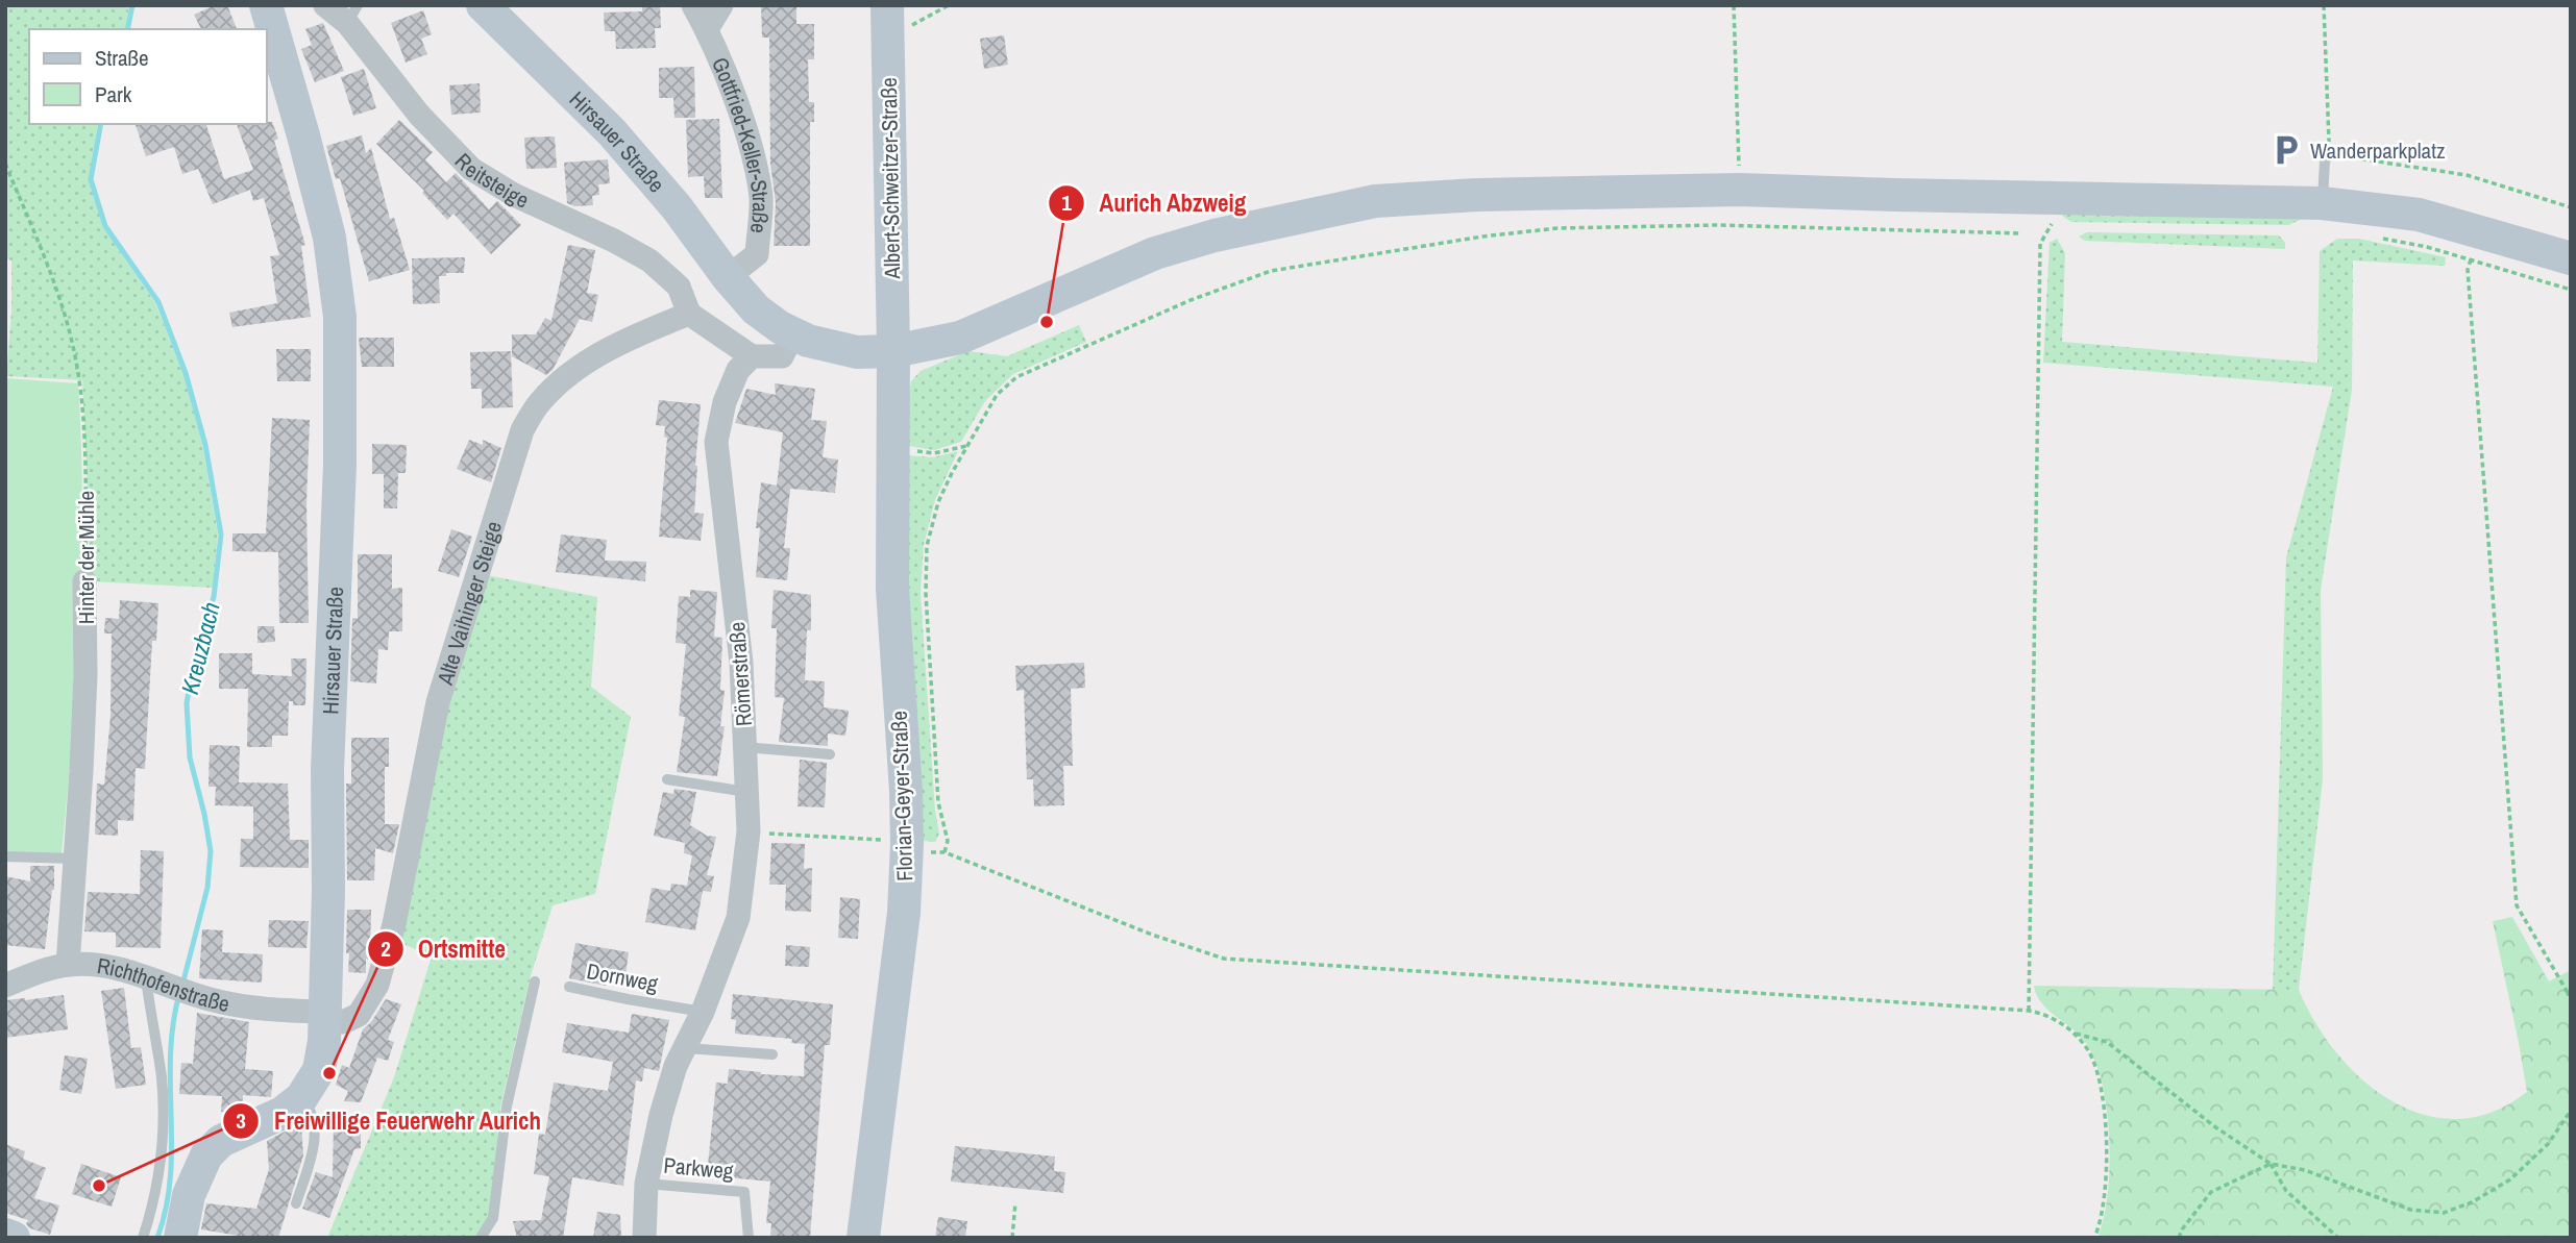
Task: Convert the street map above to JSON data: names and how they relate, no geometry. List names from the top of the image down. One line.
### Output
{"streets":{"main road":["Hirsauer Straße","Albert-Schweitzer-Straße","Florian-Geyer-Straße"],"street":["Gottfried-Keller-Straße","Reitsteige","Hinter der Mühle","Alte Vaihinger Steige","Römerstraße","Richthofenstraße"],"lane":["Dornweg","Parkweg"]},"crossings":[["Hirsauer Straße","Gottfried-Keller-Straße"],["Hirsauer Straße","Albert-Schweitzer-Straße"],["Hirsauer Straße","Alte Vaihinger Steige"],["Hirsauer Straße","Florian-Geyer-Straße"],["Hirsauer Straße","Richthofenstraße"],["Reitsteige","Alte Vaihinger Steige"],["Albert-Schweitzer-Straße","Florian-Geyer-Straße"],["Hinter der Mühle","Richthofenstraße"],["Alte Vaihinger Steige","Richthofenstraße"],["Römerstraße","Dornweg"],["Römerstraße","Parkweg"]],"water":["Kreuzbach"],"places":{"parking":["Wanderparkplatz"],"other":["Aurich Abzweig","Ortsmitte","Freiwillige Feuerwehr Aurich"]},"legend":["Straße","Park"]}
